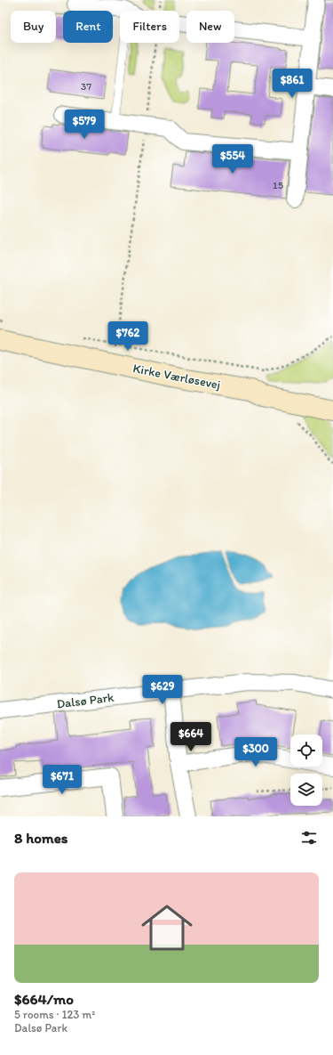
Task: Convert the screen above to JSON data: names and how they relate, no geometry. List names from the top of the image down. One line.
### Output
{"streets":{"street":["Kirke Værløsevej","Dalsø Park"]},"house_numbers":["37","15"],"page":{"chip":["Buy","Rent","Filters","New"],"price":["$861","$579","$554","$762","$629","$664","$300","$671"],"heading":"8 homes","list":[{"name":"$664/mo","note":"5 rooms · 123 m² · Dalsø Park"}]}}
